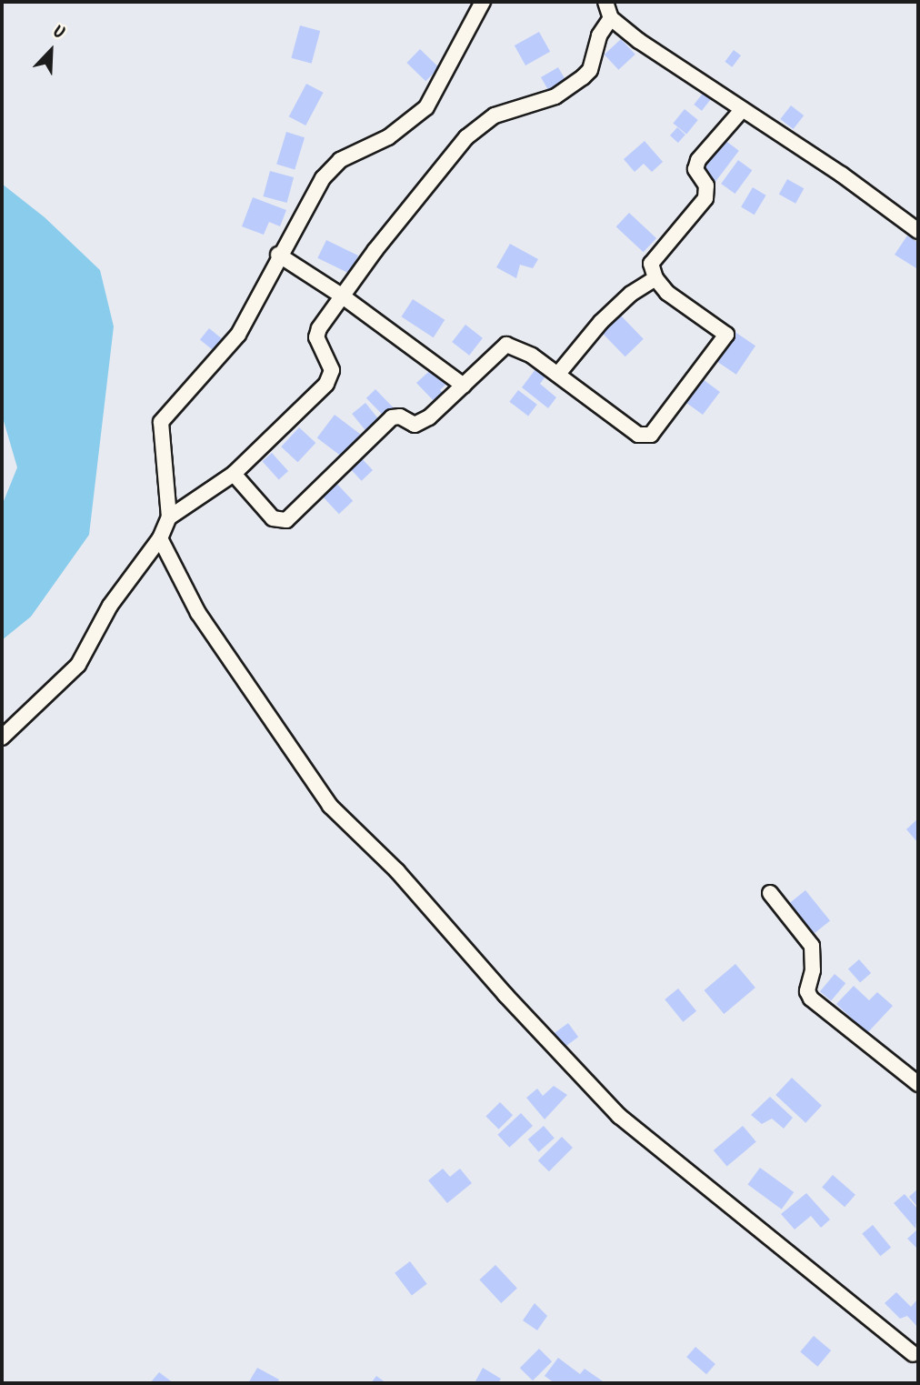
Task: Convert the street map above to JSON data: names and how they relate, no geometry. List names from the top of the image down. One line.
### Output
{"north":"top right"}
